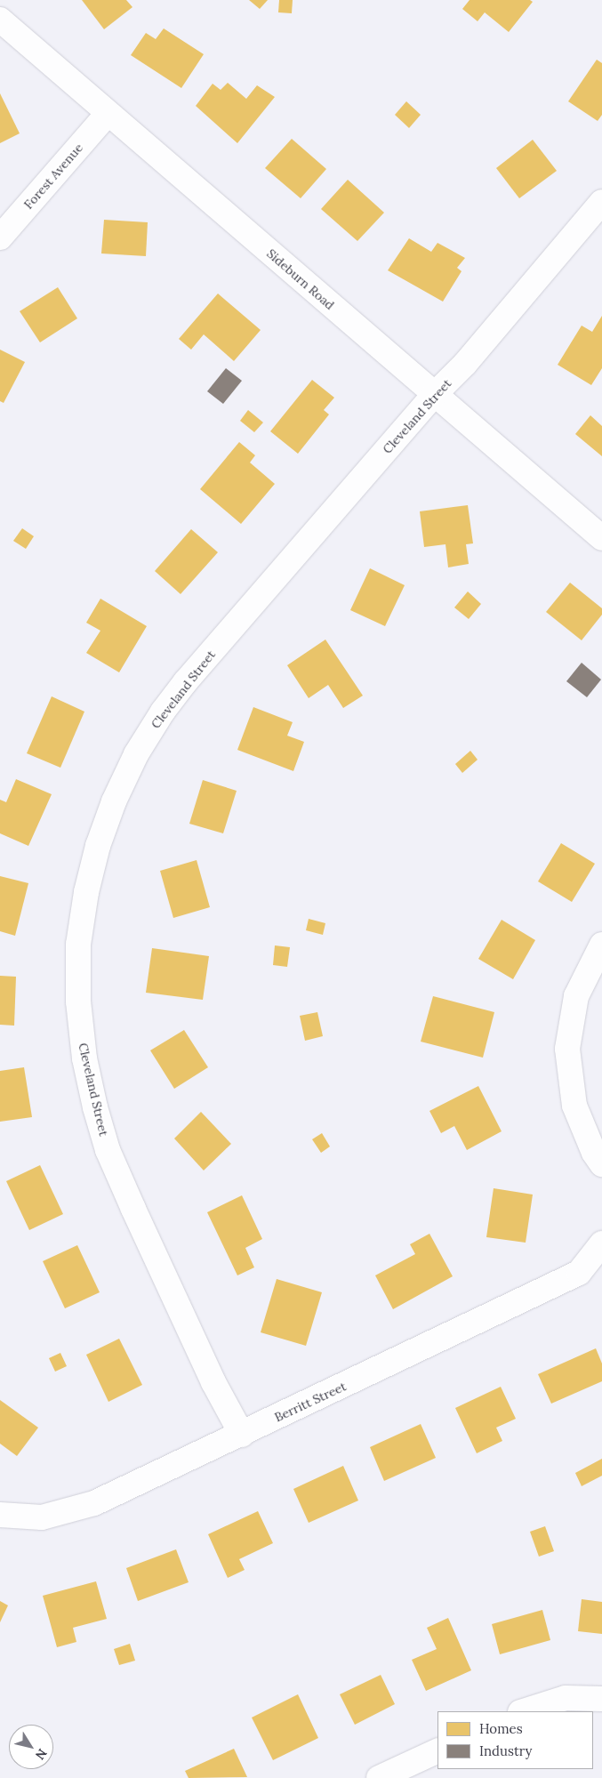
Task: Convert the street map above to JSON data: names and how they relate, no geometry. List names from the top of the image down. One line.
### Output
{"streets":{"street":["Forest Avenue","Sideburn Road","Cleveland Street","Berritt Street"]},"crossings":[["Forest Avenue","Sideburn Road"],["Sideburn Road","Cleveland Street"],["Cleveland Street","Berritt Street"]],"legend":["Homes","Industry"],"north":"bottom right"}
